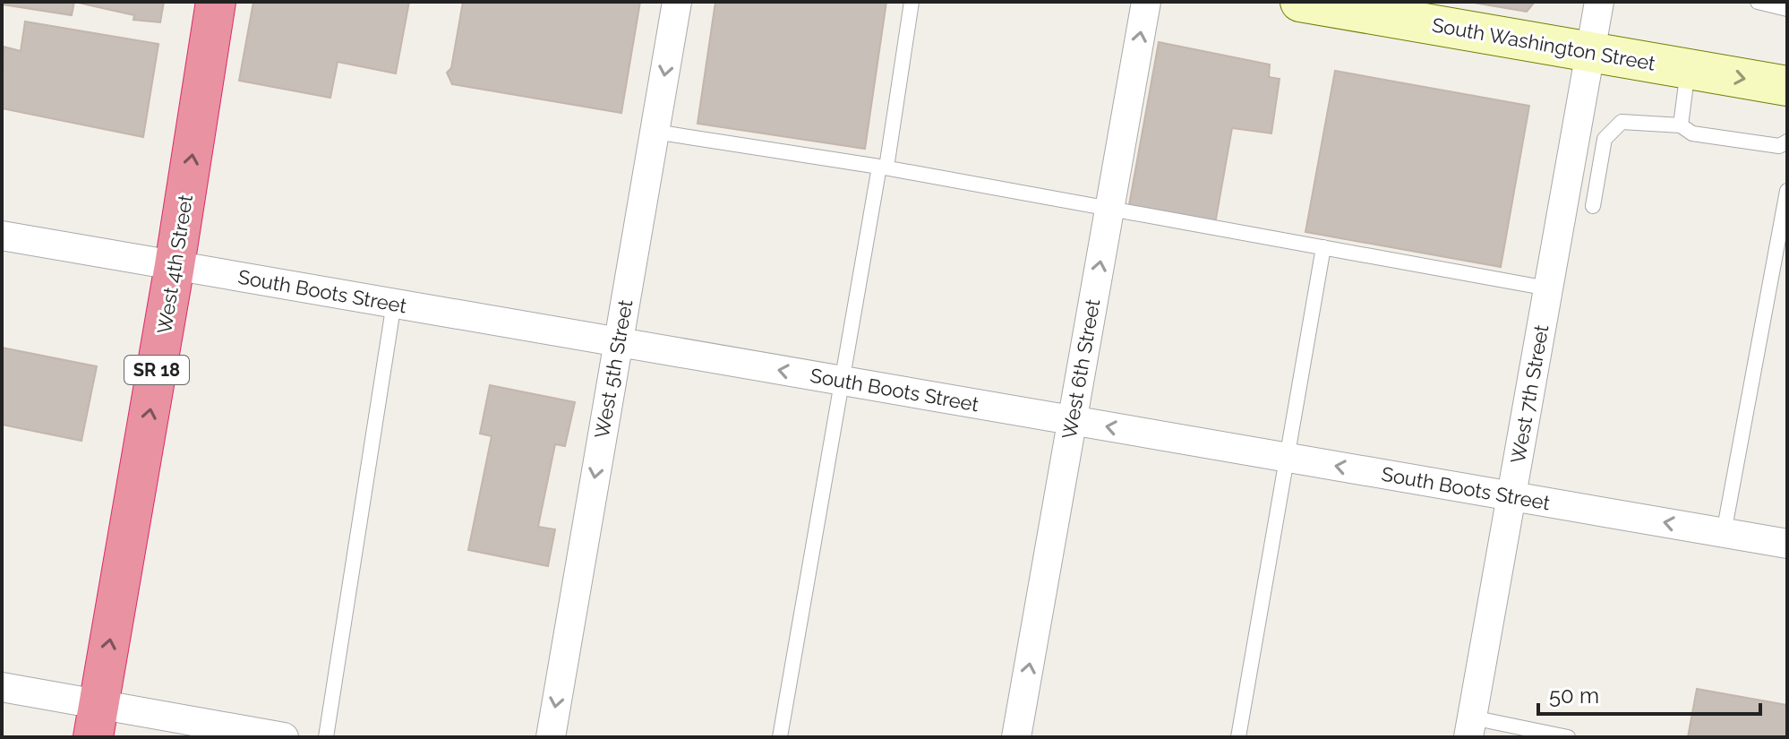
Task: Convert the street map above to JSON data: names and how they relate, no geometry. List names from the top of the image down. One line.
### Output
{"streets":{"highway":["West 4th Street","SR 18"],"main road":["South Washington Street"],"street":["South Boots Street","West 5th Street","West 6th Street","West 7th Street"]},"crossings":[["South Washington Street","West 7th Street"],["West 4th Street","South Boots Street"],["South Boots Street","West 5th Street"],["South Boots Street","West 6th Street"],["South Boots Street","West 7th Street"]],"one_way":["West 4th Street","South Boots Street","West 5th Street","West 6th Street"],"scale_bar":"50 m"}
